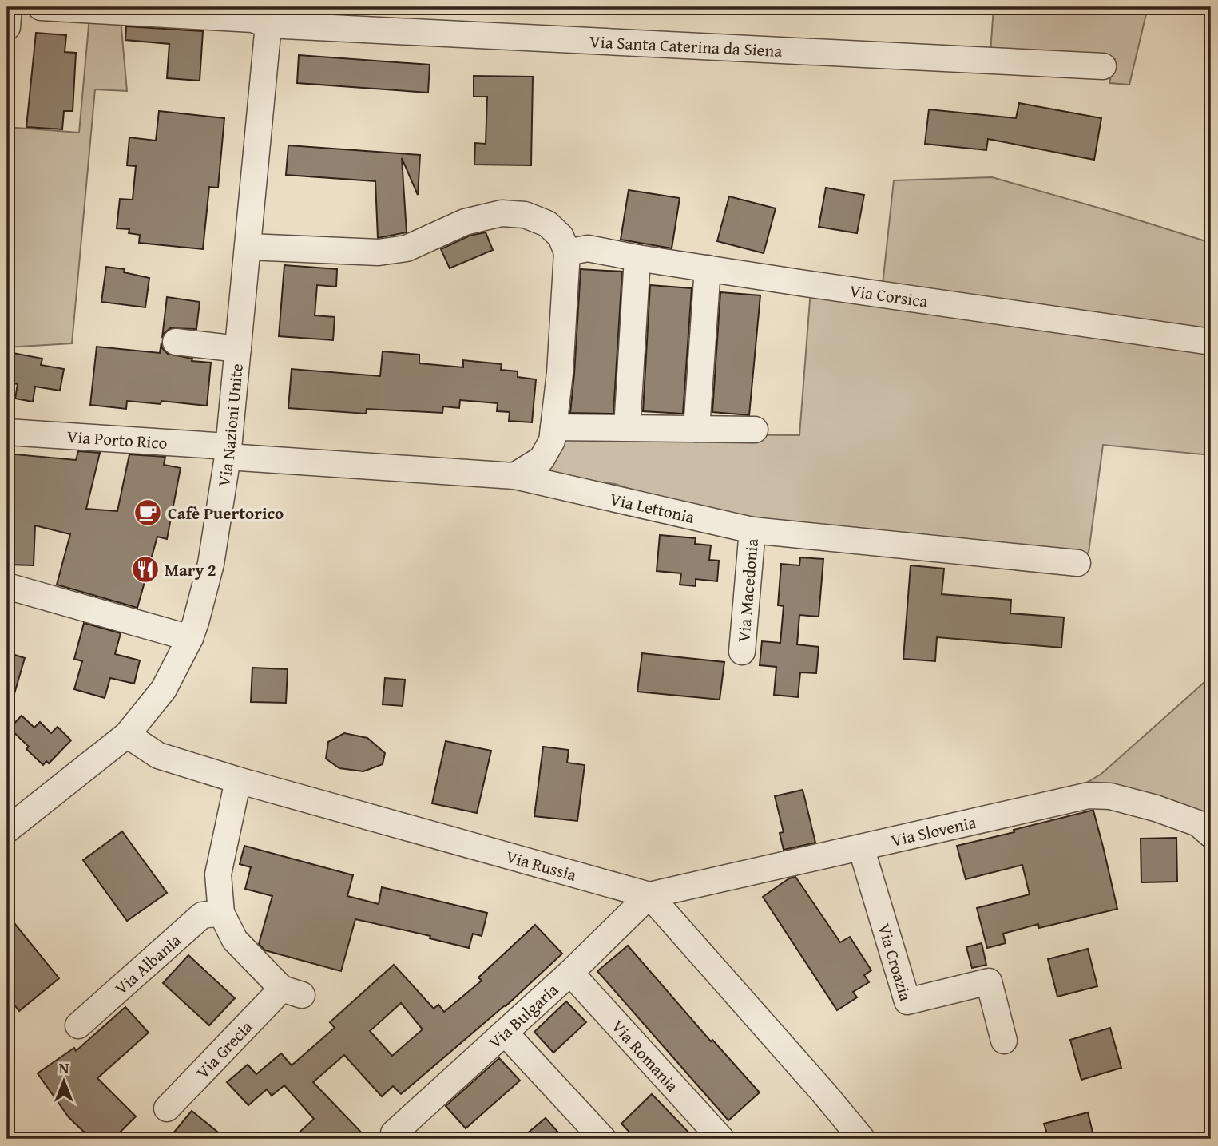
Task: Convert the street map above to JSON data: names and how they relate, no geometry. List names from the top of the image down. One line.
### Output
{"streets":{"street":["Via Santa Caterina da Siena","Via Corsica","Via Nazioni Unite","Via Porto Rico","Via Lettonia","Via Macedonia","Via Slovenia","Via Russia","Via Croazia","Via Albania","Via Bulgaria","Via Grecia","Via Romania"]},"crossings":[["Via Santa Caterina da Siena","Via Nazioni Unite"],["Via Nazioni Unite","Via Porto Rico"],["Via Nazioni Unite","Via Lettonia"],["Via Nazioni Unite","Via Russia"],["Via Porto Rico","Via Lettonia"],["Via Lettonia","Via Macedonia"],["Via Slovenia","Via Russia"],["Via Slovenia","Via Croazia"],["Via Slovenia","Via Bulgaria"],["Via Russia","Via Bulgaria"],["Via Albania","Via Grecia"],["Via Bulgaria","Via Romania"]],"places":{"cafe":["Cafè Puertorico"],"restaurant":["Mary 2"]},"north":"top"}
